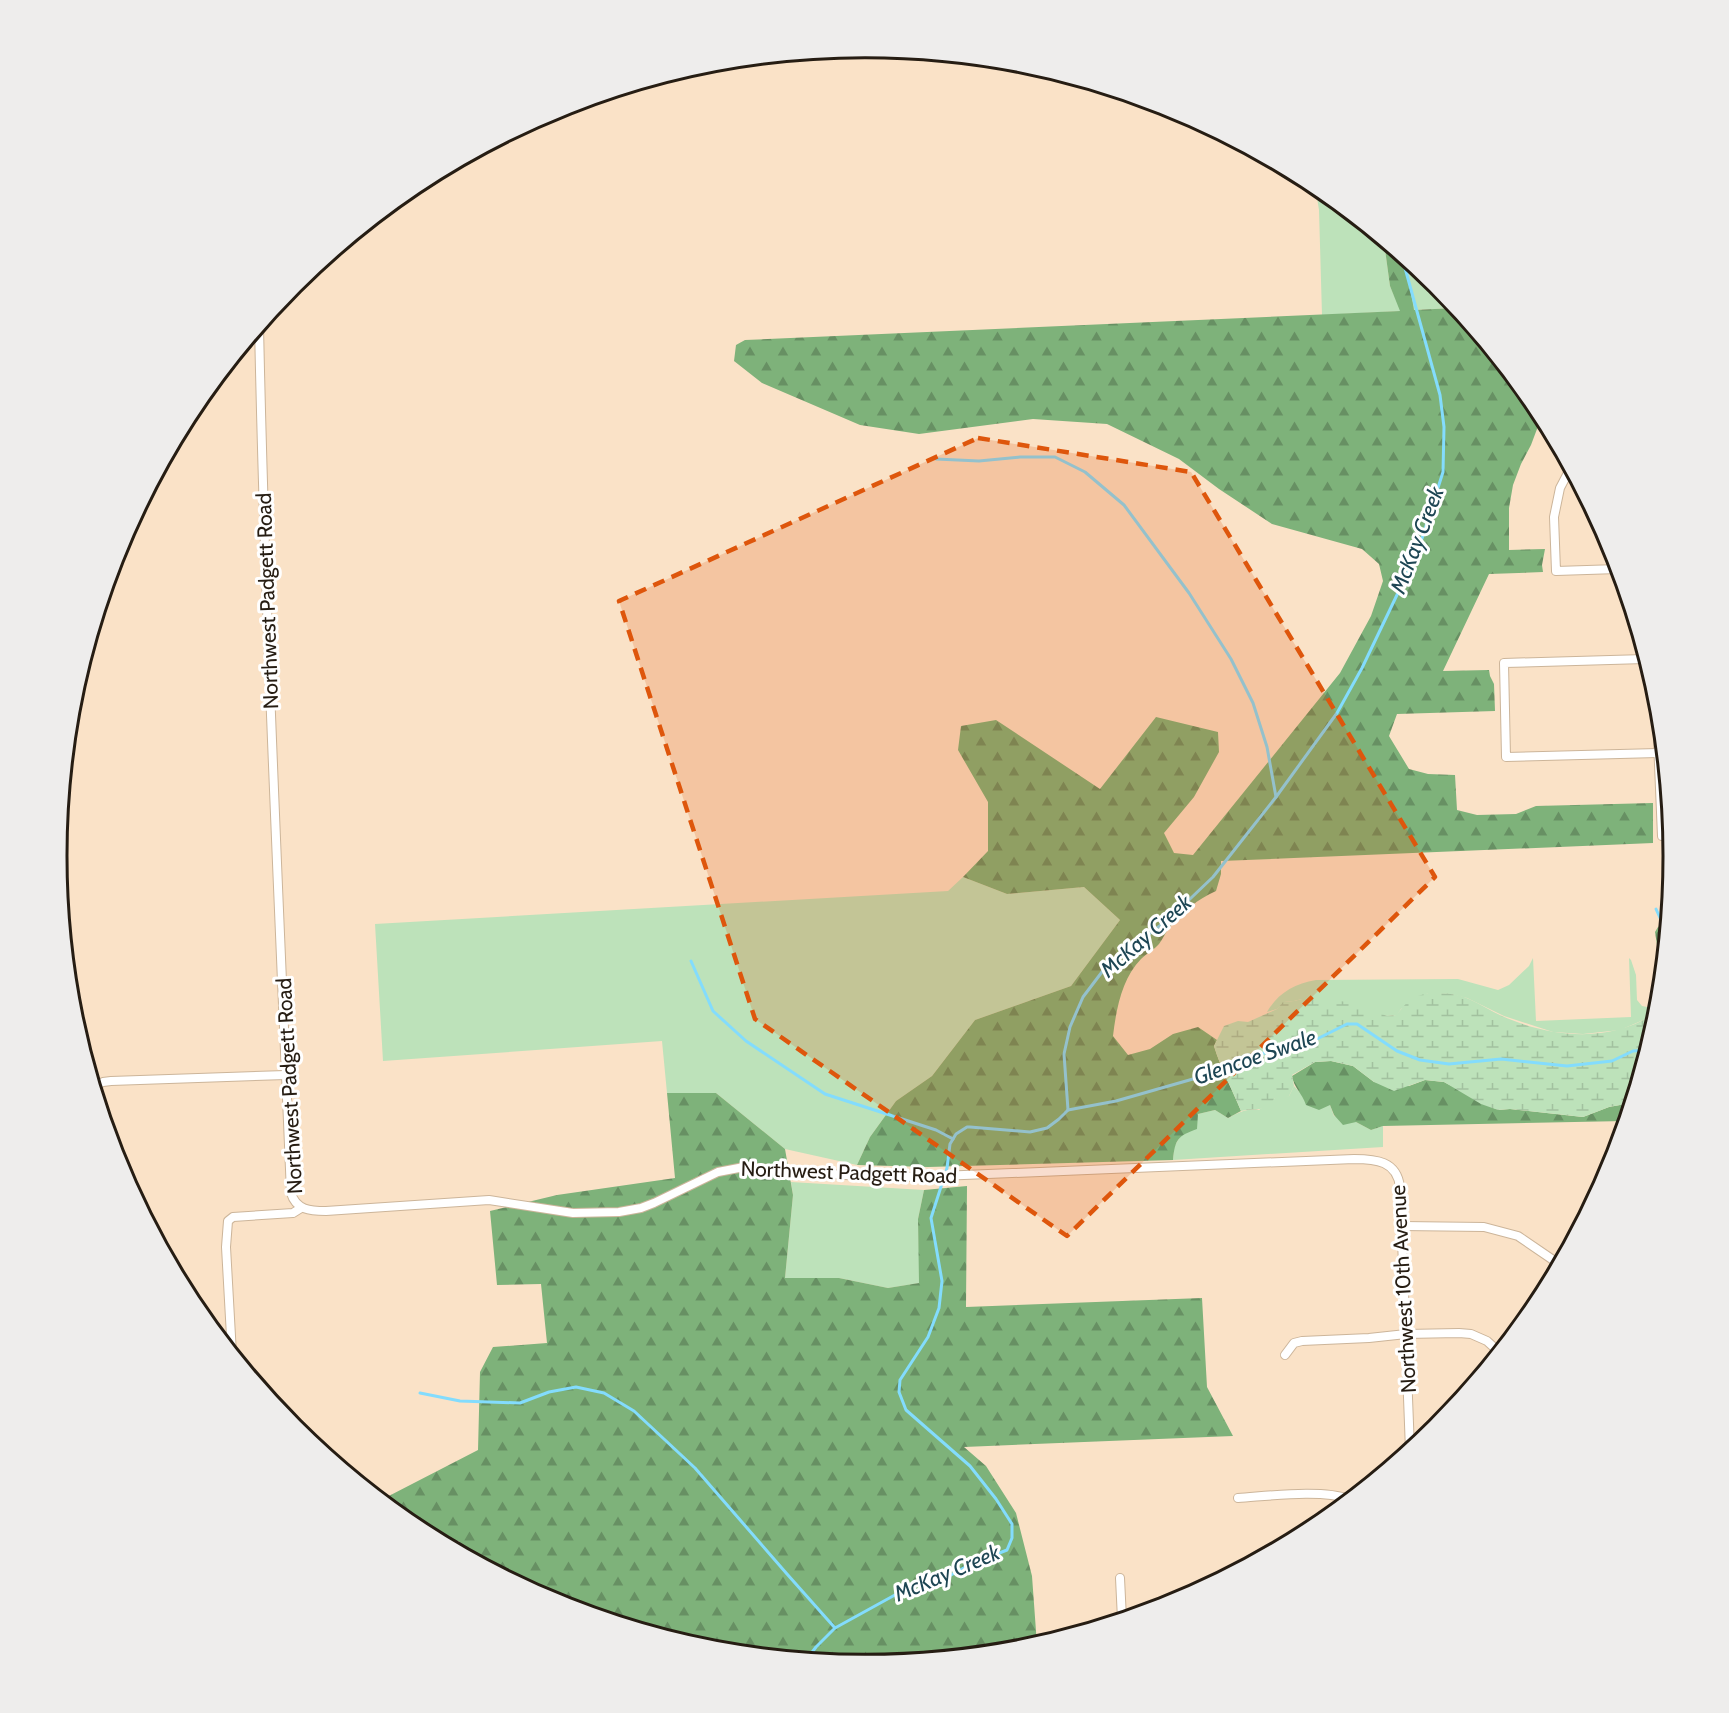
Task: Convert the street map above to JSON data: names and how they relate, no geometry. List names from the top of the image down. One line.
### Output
{"streets":{"street":["Northwest Padgett Road","Northwest 10th Avenue"]},"crossings":[["Northwest Padgett Road","Northwest 10th Avenue"]],"water":["McKay Creek","Glencoe Swale"]}
